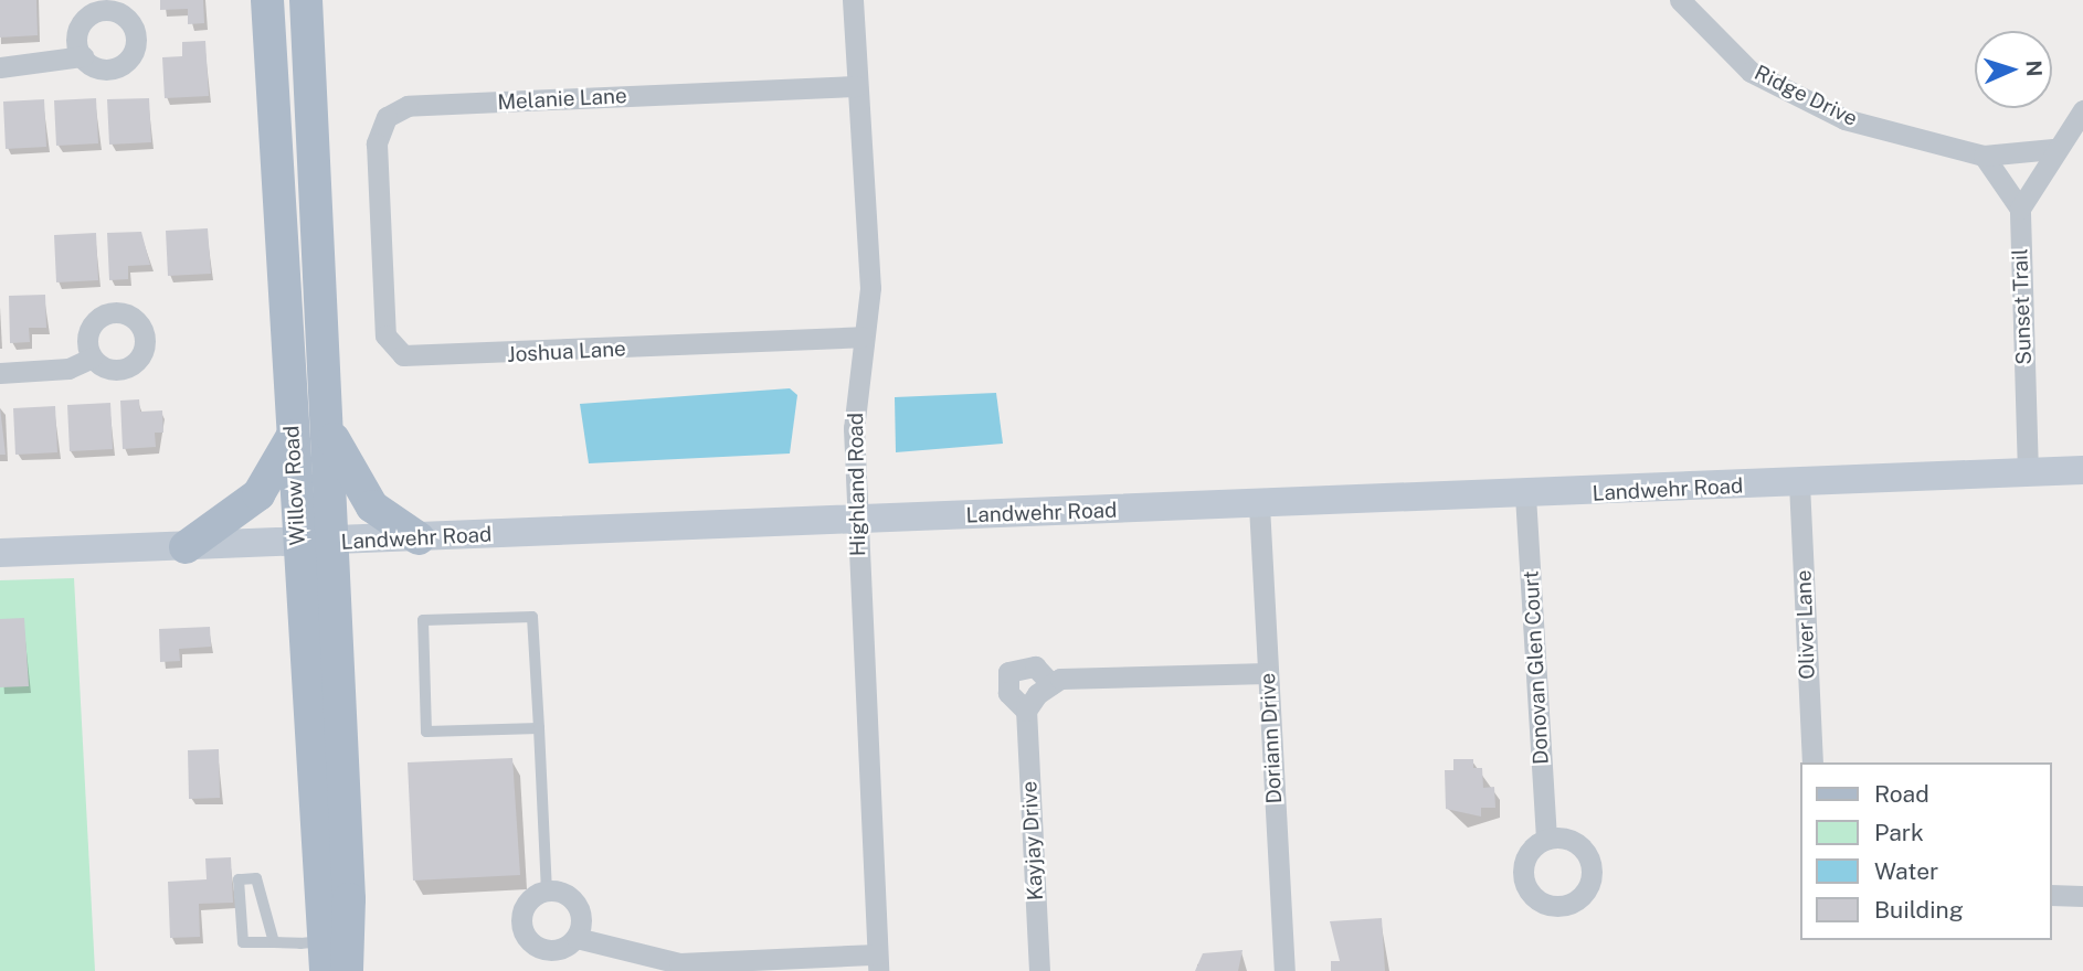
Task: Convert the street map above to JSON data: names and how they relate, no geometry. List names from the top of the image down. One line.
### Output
{"streets":{"main road":["Willow Road","Landwehr Road"],"street":["Ridge Drive","Melanie Lane","Sunset Trail","Joshua Lane","Highland Road","Oliver Lane","Donovan Glen Court","Doriann Drive","Kayjay Drive"]},"crossings":[["Melanie Lane","Joshua Lane"],["Melanie Lane","Highland Road"],["Sunset Trail","Landwehr Road"],["Joshua Lane","Highland Road"],["Highland Road","Landwehr Road"],["Willow Road","Landwehr Road"],["Landwehr Road","Oliver Lane"],["Landwehr Road","Donovan Glen Court"],["Landwehr Road","Doriann Drive"],["Doriann Drive","Kayjay Drive"]],"legend":["Road","Park","Water","Building"],"north":"right"}
